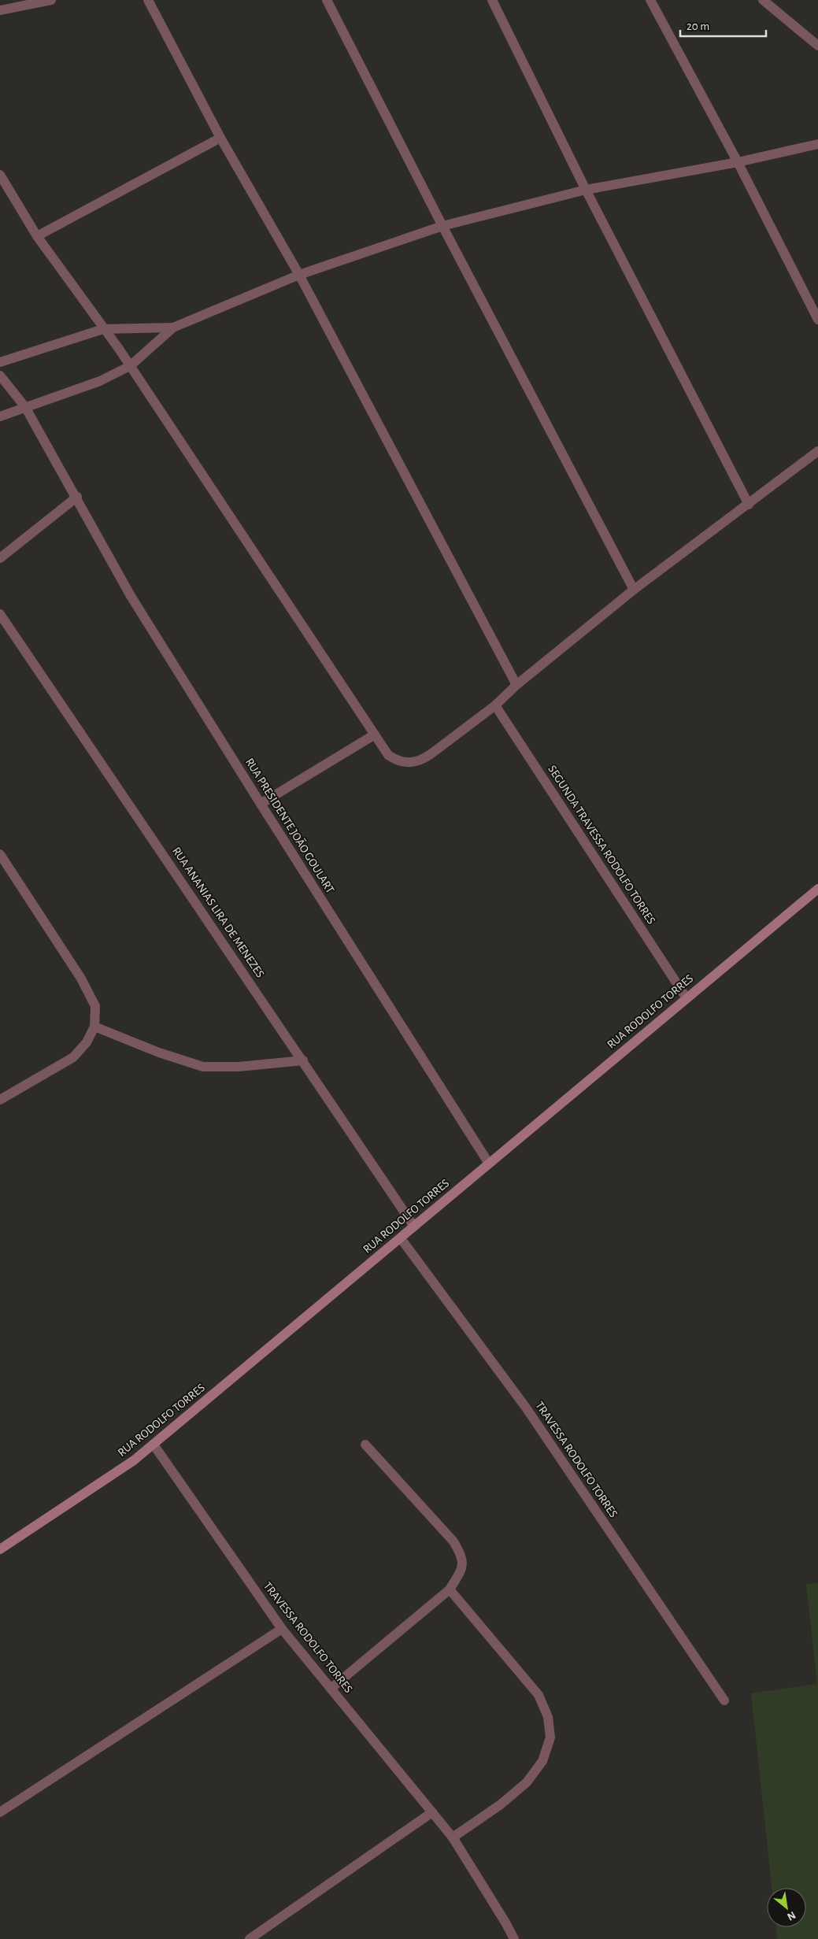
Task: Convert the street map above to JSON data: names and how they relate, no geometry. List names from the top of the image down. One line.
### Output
{"streets":{"main road":["RUA RODOLFO TORRES"],"street":["RUA PRESIDENTE JOÃO GOULART","SEGUNDA TRAVESSA RODOLFO TORRES","RUA ANANIAS LIRA DE MENEZES","TRAVESSA RODOLFO TORRES"]},"crossings":[["RUA PRESIDENTE JOÃO GOULART","RUA RODOLFO TORRES"],["SEGUNDA TRAVESSA RODOLFO TORRES","RUA RODOLFO TORRES"],["RUA ANANIAS LIRA DE MENEZES","RUA RODOLFO TORRES"],["RUA RODOLFO TORRES","TRAVESSA RODOLFO TORRES"]],"scale_bar":"20 m","north":"bottom right"}
